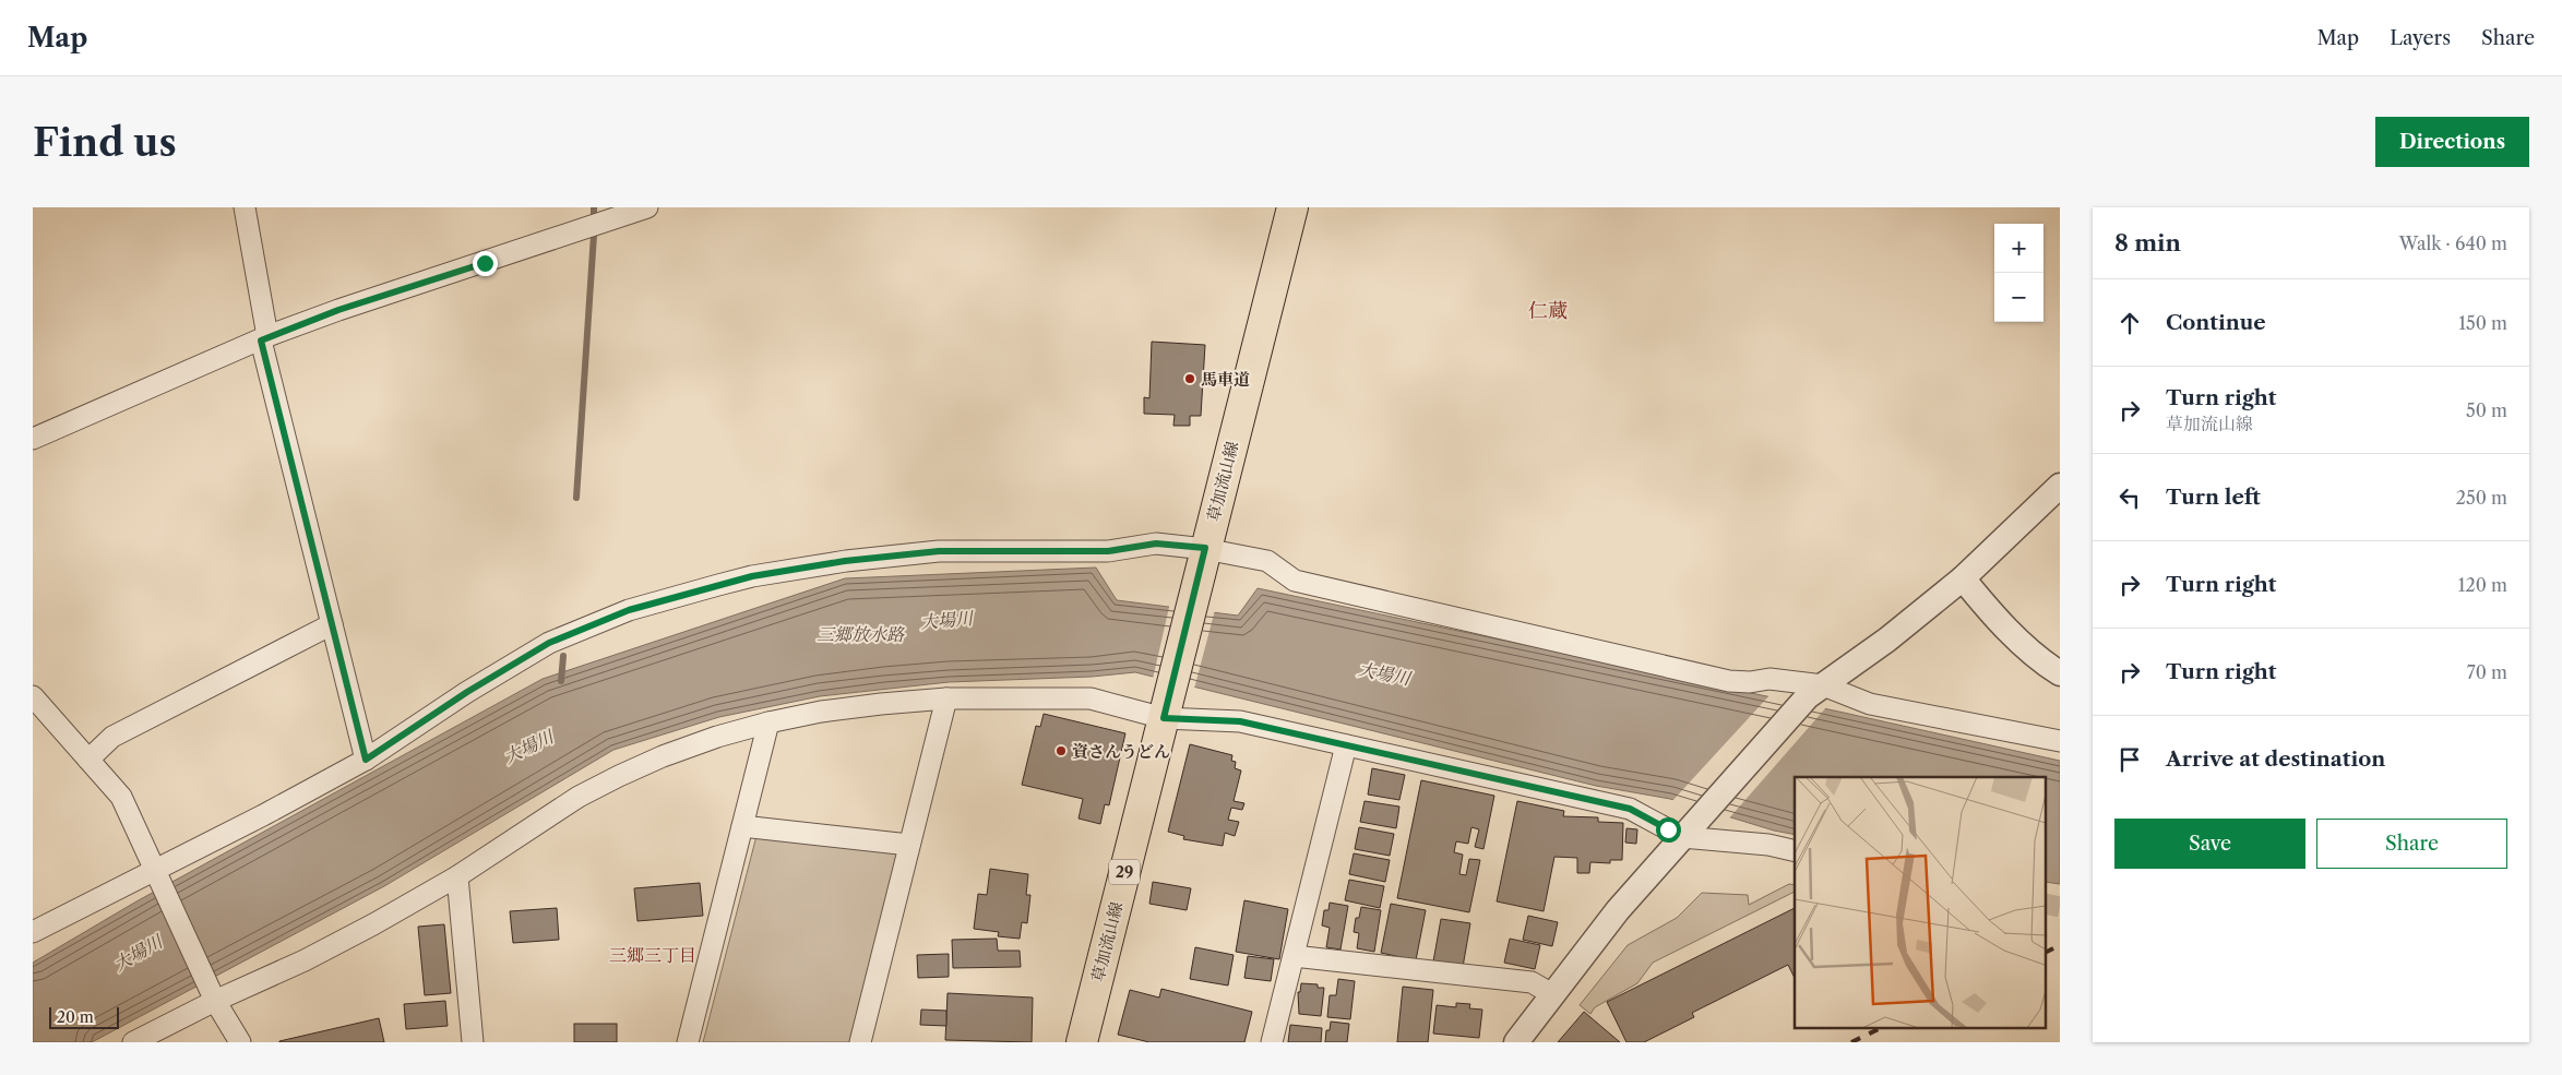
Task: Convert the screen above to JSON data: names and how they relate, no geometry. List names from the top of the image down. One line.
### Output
{"streets":{"main road":["草加流山線","29"]},"districts":["仁蔵","三郷三丁目"],"water":["大場川","三郷放水路"],"places":["馬車道","資さんうどん"],"scale_bar":"20 m","page":{"header":"Map","nav":["Map","Layers","Share"],"buttons":["Directions",["Save","Share"]],"title":"Find us","heading":["8 min","Walk · 640 m"],"map_buttons":["+","−"],"list":[["Continue","150 m"],["Turn right","草加流山線","50 m"],["Turn left","250 m"],["Turn right","120 m"],["Turn right","70 m"],"Arrive at destination"],"scale":"20 m"}}
